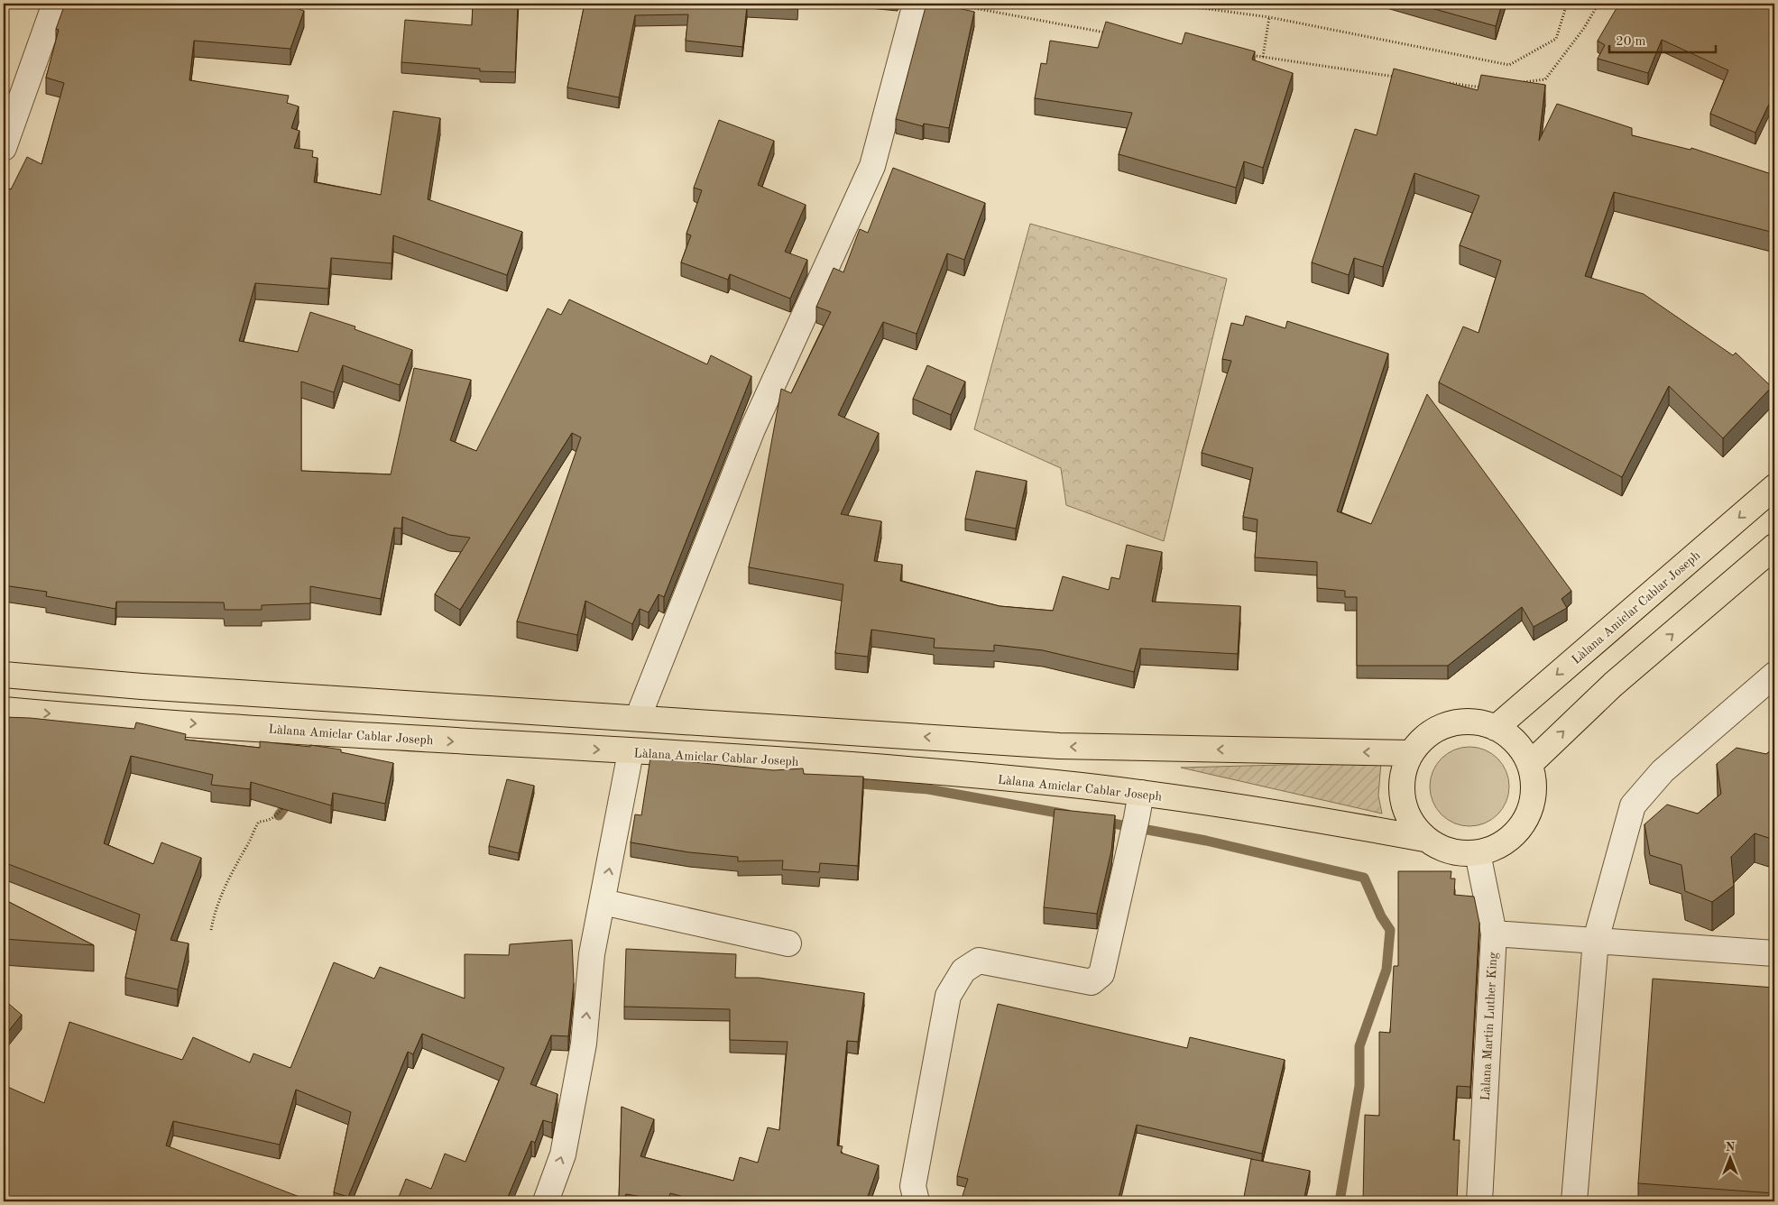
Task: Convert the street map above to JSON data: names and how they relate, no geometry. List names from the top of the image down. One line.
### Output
{"streets":{"main road":["Làlana Amiclar Cablar Joseph"],"street":["Làlana Martin Luther King"]},"crossings":[["Làlana Amiclar Cablar Joseph","Làlana Martin Luther King"]],"scale_bar":"20 m","north":"top"}
